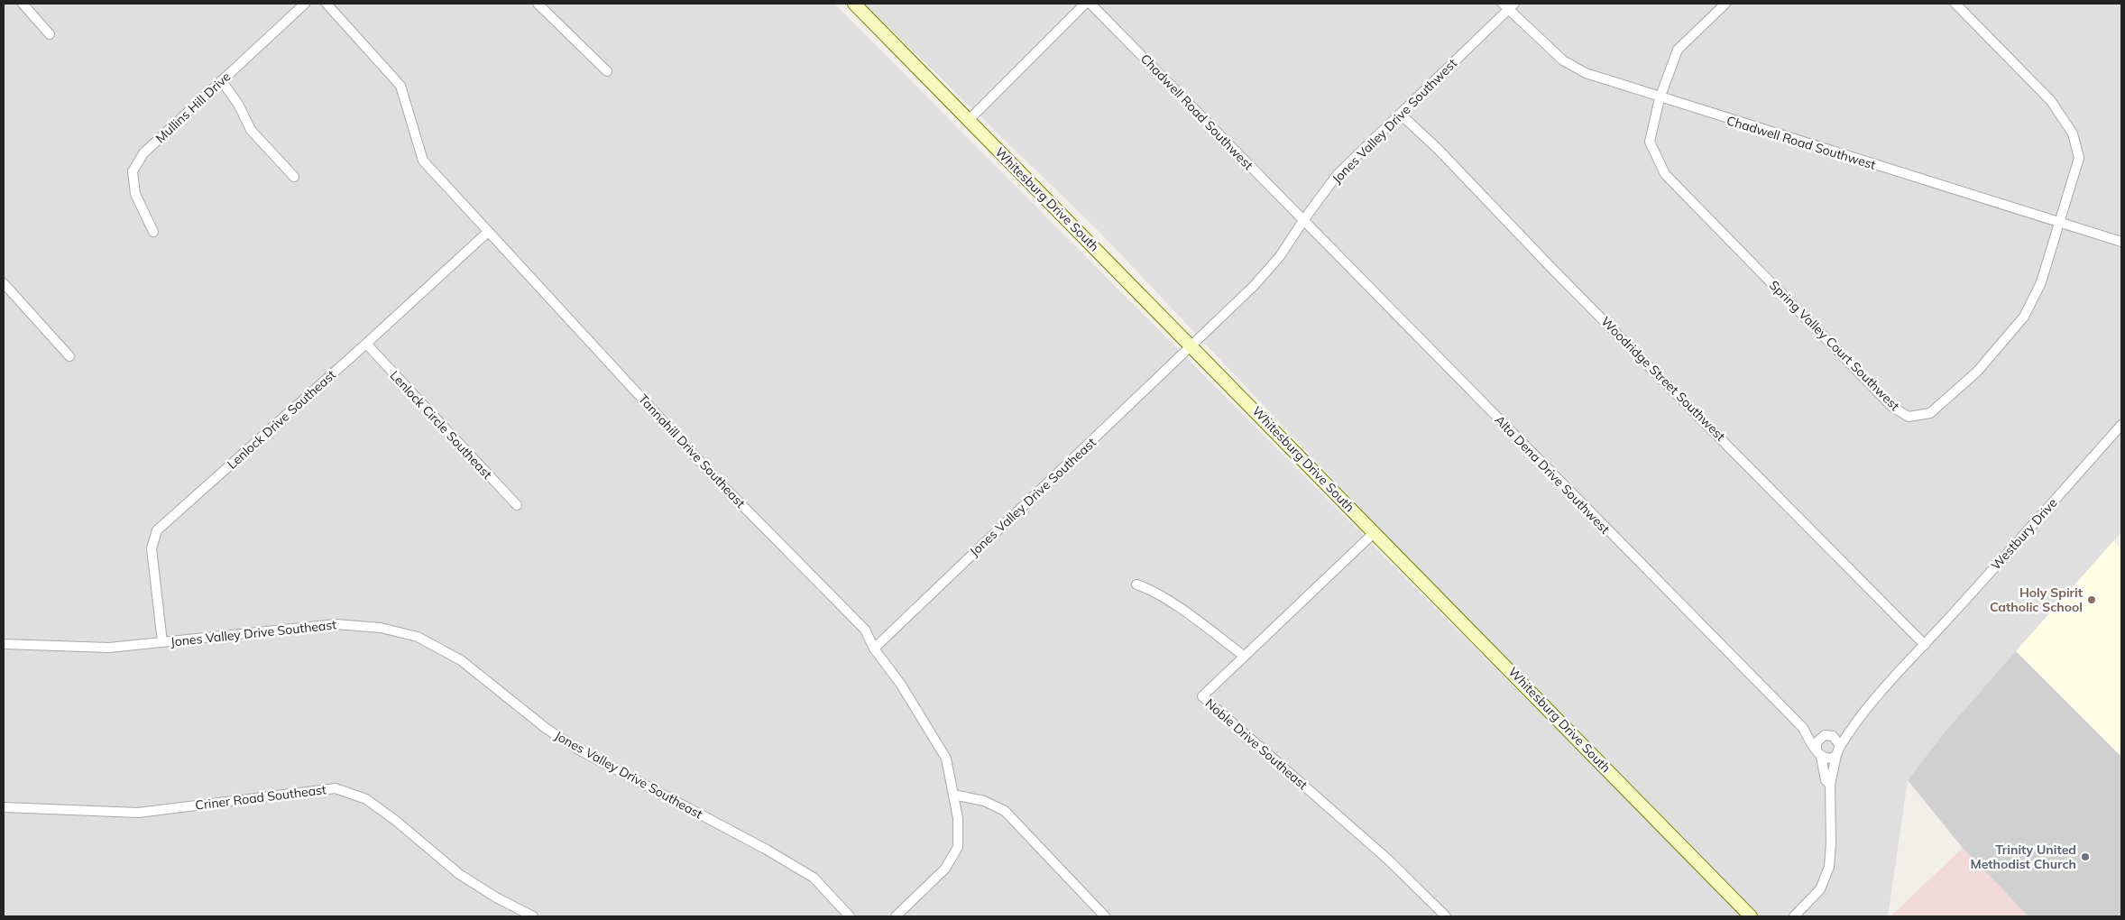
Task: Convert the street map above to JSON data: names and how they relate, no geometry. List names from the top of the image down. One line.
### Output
{"streets":{"main road":["Whitesburg Drive South"],"street":["Mullins Hill Drive","Chadwell Road Southwest","Jones Valley Drive Southwest","Spring Valley Court Southwest","Woodridge Street Southwest","Lenlock Drive Southeast","Lenlock Circle Southeast","Tannahill Drive Southeast","Alta Dena Drive Southwest","Jones Valley Drive Southeast","Westbury Drive","Noble Drive Southeast","Criner Road Southeast"]},"crossings":[["Chadwell Road Southwest","Jones Valley Drive Southwest"],["Chadwell Road Southwest","Spring Valley Court Southwest"],["Chadwell Road Southwest","Alta Dena Drive Southwest"],["Jones Valley Drive Southwest","Whitesburg Drive South"],["Jones Valley Drive Southwest","Woodridge Street Southwest"],["Jones Valley Drive Southwest","Alta Dena Drive Southwest"],["Jones Valley Drive Southwest","Jones Valley Drive Southeast"],["Whitesburg Drive South","Jones Valley Drive Southeast"],["Whitesburg Drive South","Noble Drive Southeast"],["Woodridge Street Southwest","Westbury Drive"],["Lenlock Drive Southeast","Lenlock Circle Southeast"],["Lenlock Drive Southeast","Tannahill Drive Southeast"],["Lenlock Drive Southeast","Jones Valley Drive Southeast"],["Tannahill Drive Southeast","Jones Valley Drive Southeast"],["Alta Dena Drive Southwest","Westbury Drive"]],"places":["Holy Spirit Catholic School","Trinity United Methodist Church"]}
